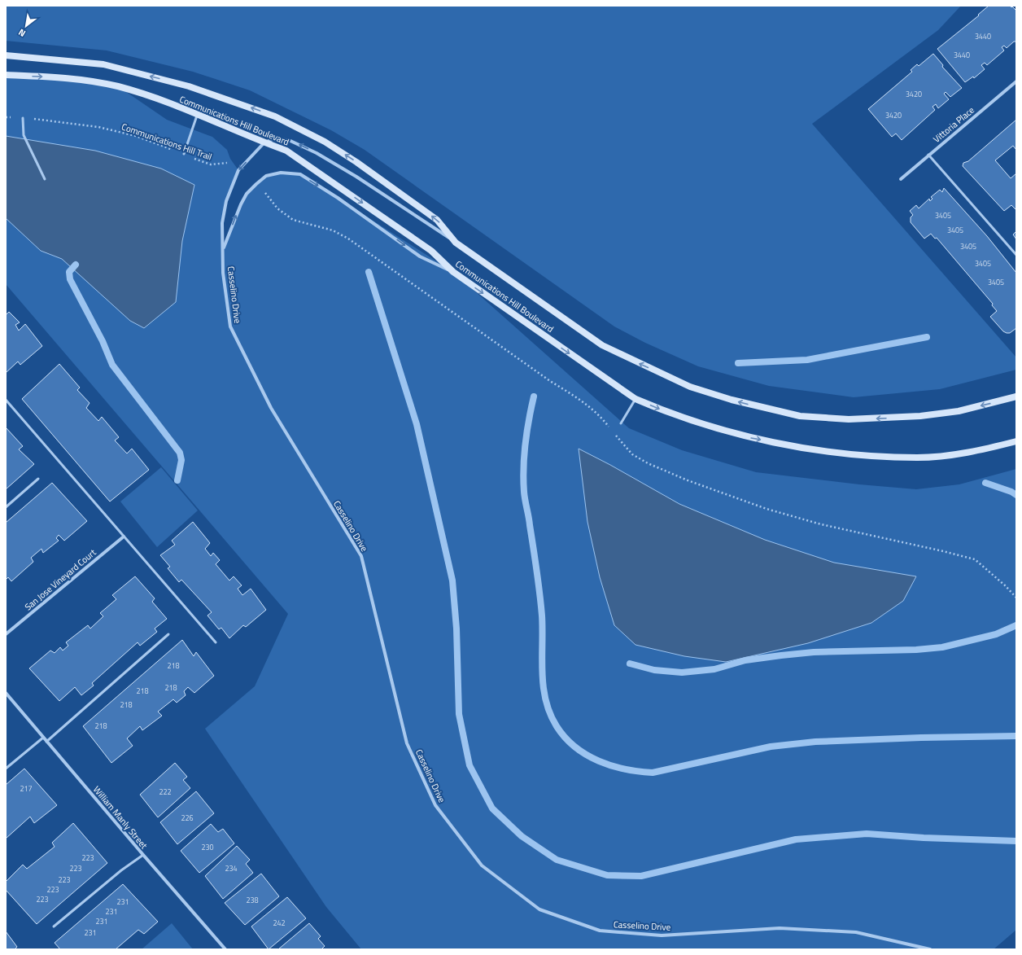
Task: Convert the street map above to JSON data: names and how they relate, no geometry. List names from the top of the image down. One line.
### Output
{"streets":{"street":["Communications Hill Boulevard","Vittoria Place","Casselino Drive","San Jose Vineyard Court","William Manly Street"],"path":["Communications Hill Trail"]},"crossings":[["Communications Hill Boulevard","Casselino Drive"]],"house_numbers":["3440","3440","3420","3420","3405","3405","3405","3405","3405","218","218","218","218","218","217","222","226","230","223","223","234","223","223","223","238","231","231","231","242","231"],"north":"bottom left"}
